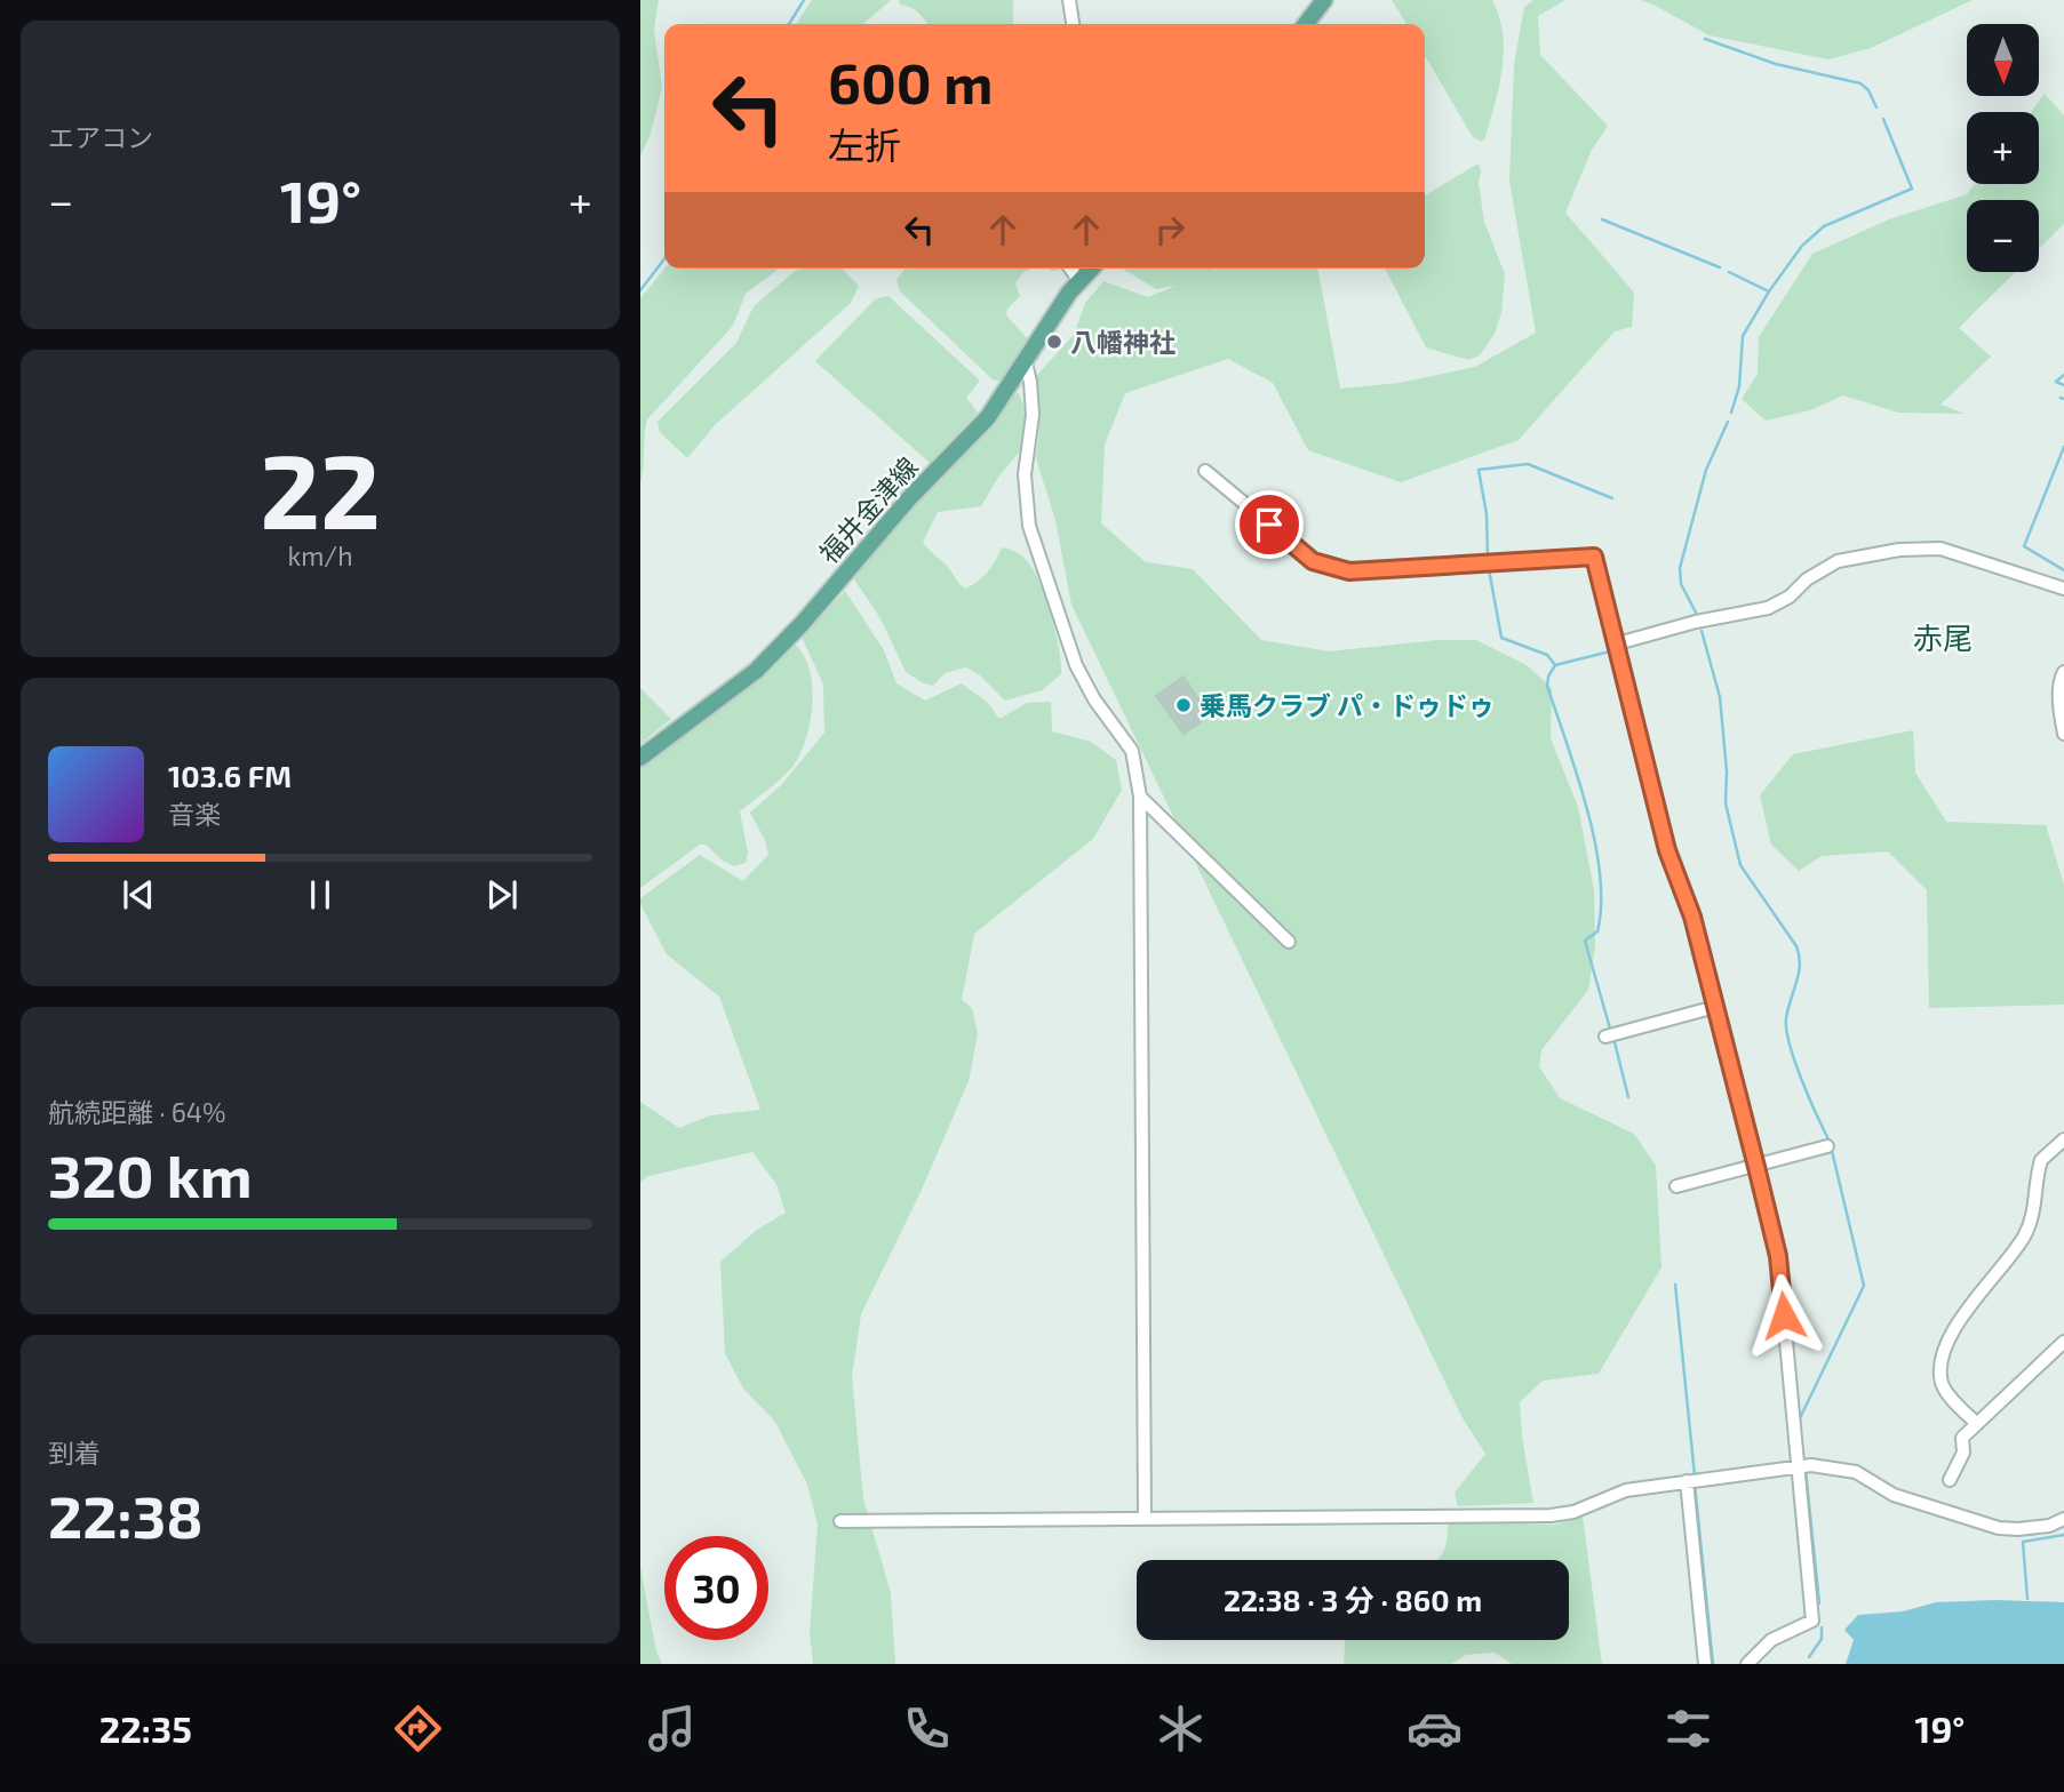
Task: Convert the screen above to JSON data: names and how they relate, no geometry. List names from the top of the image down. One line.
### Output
{"streets":{"main road":["福井金津線"]},"districts":["赤尾"],"places":["八幡神社","乗馬クラブ パ・ドゥドゥ"],"north":"bottom","page":{"tile":["エアコン",["22","km/h"],["航続距離 · 64%","320 km"],["到着","22:38"]],"map_buttons":["+","−"],"turn":["600 m","左折"],"heat":["−","19°","+"],"song":["103.6 FM","音楽"],"limit":"30","trip":"22:38 · 3 分 · 860 m","tabs":["22:35","19°"]}}
